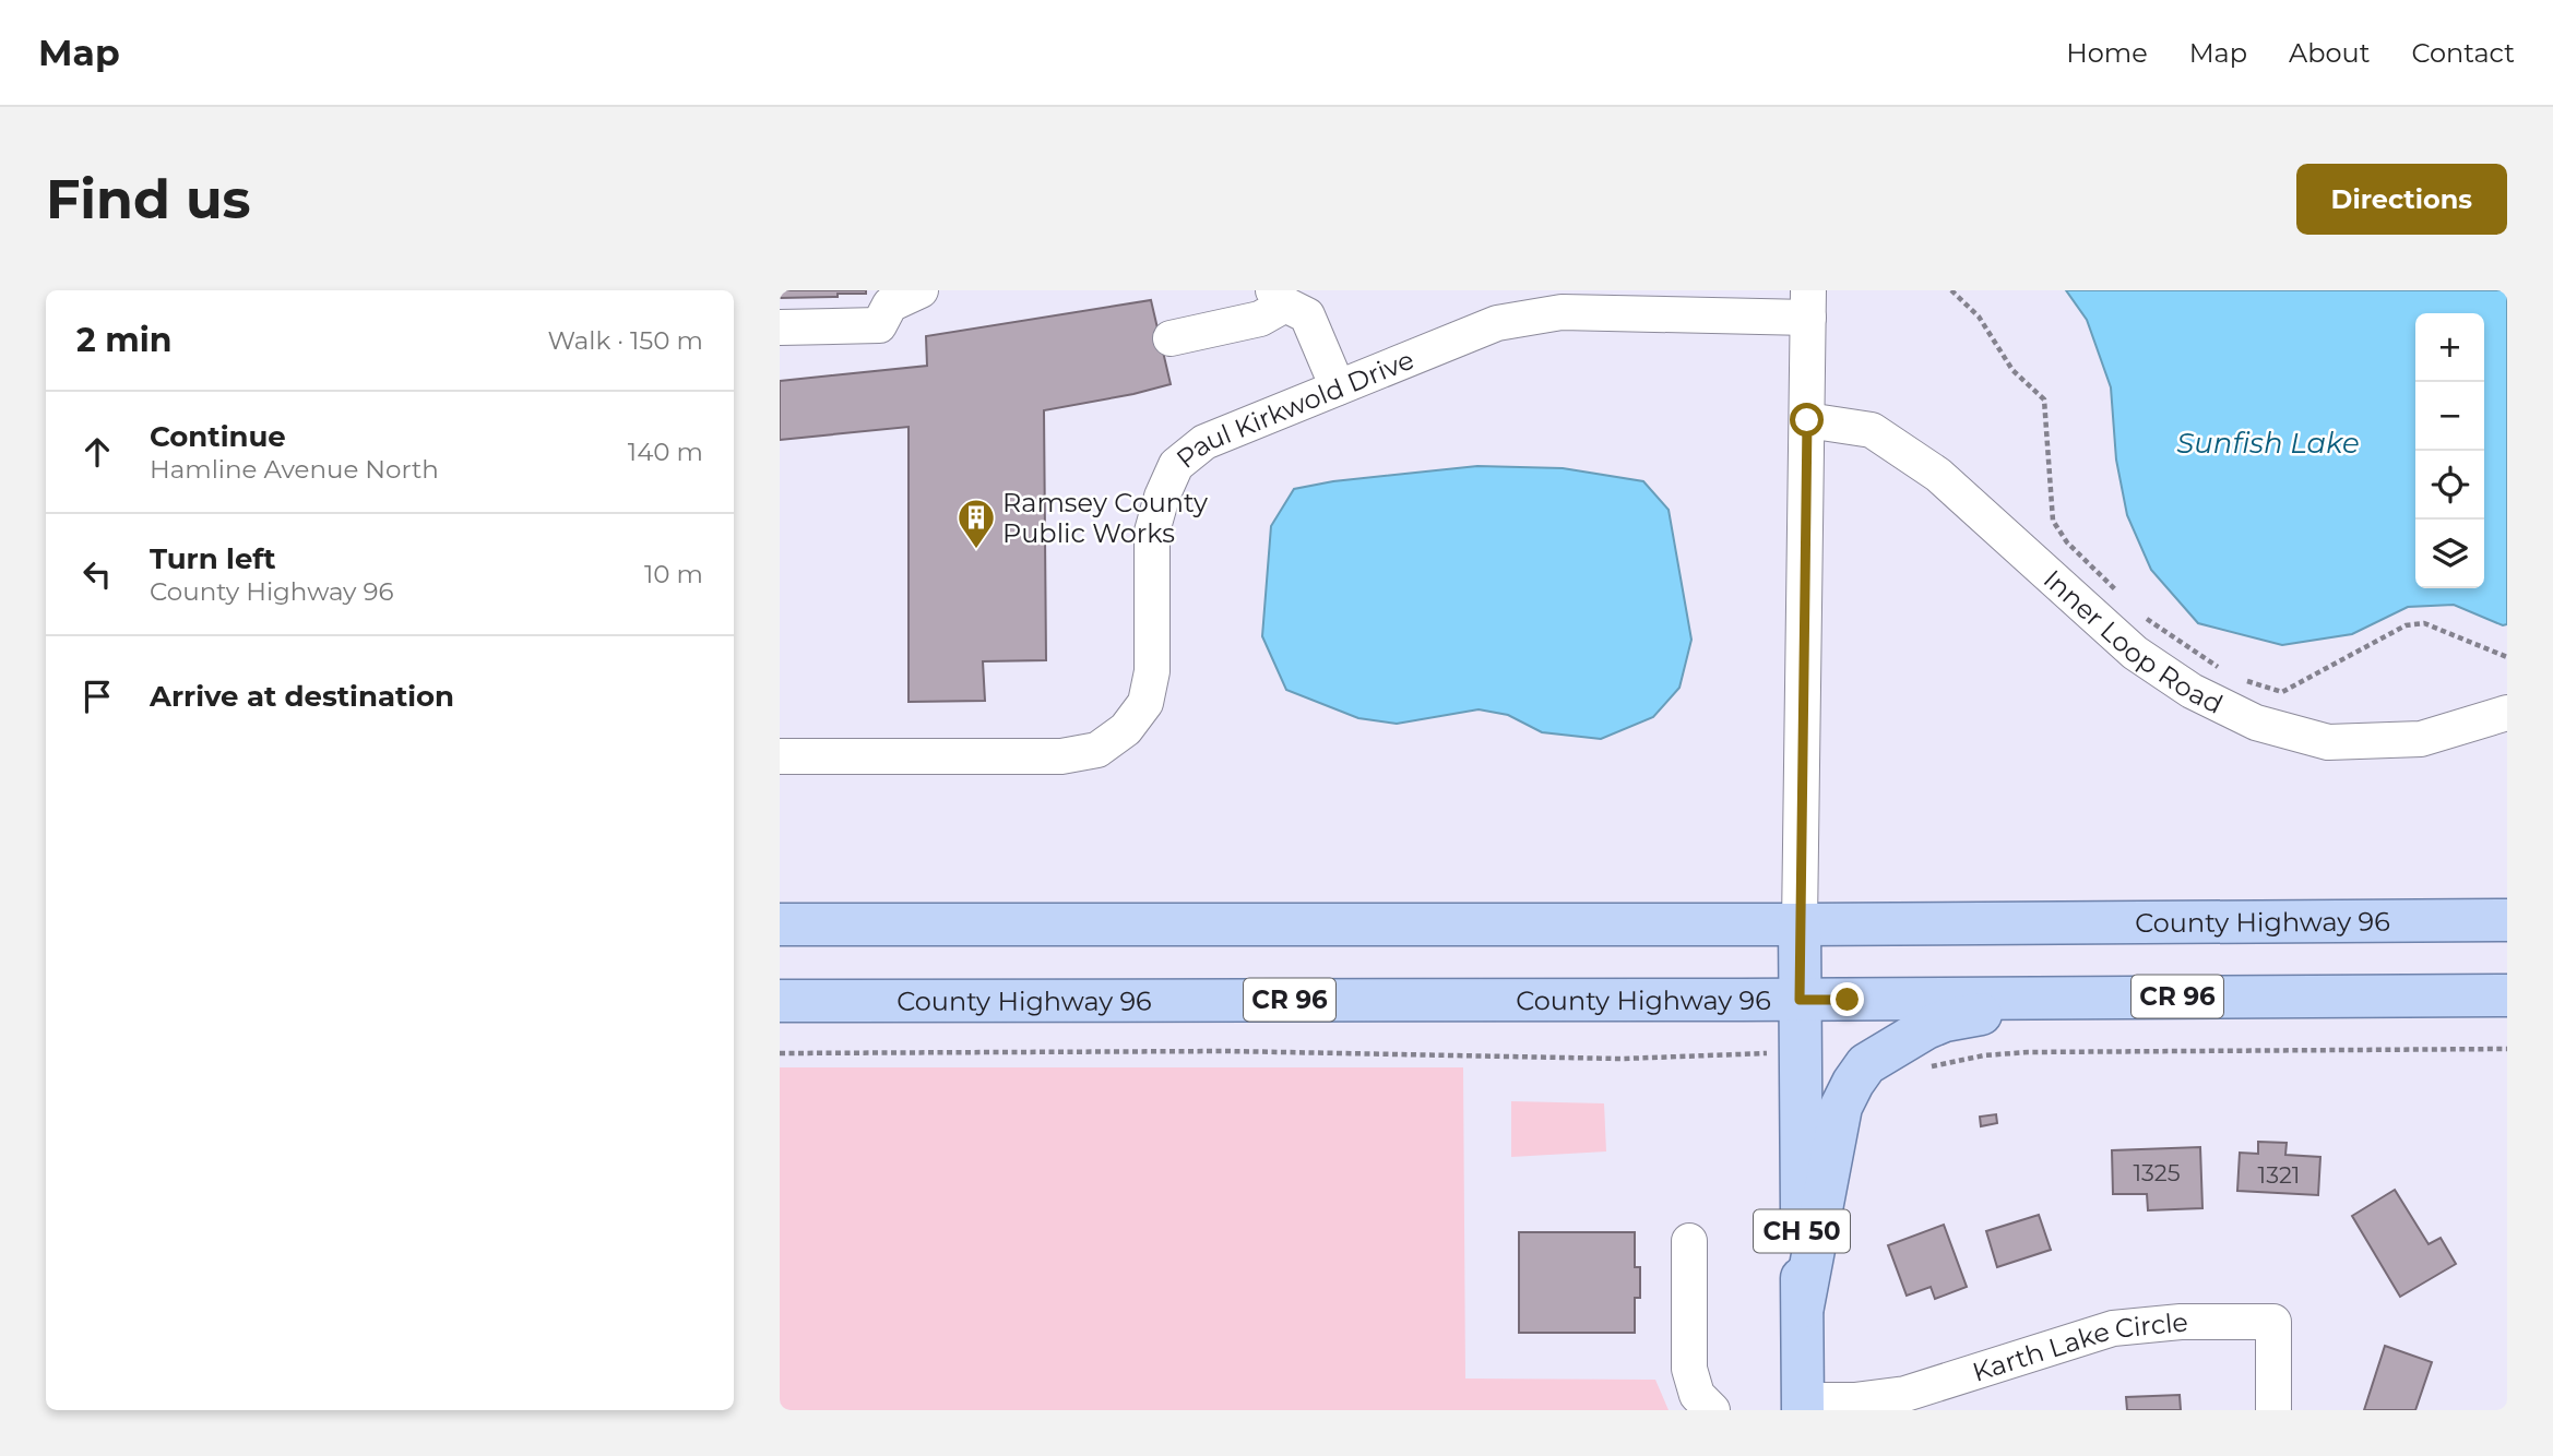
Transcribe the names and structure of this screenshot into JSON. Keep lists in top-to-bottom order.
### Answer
{
  "streets": {
    "main road": ["County Highway 96", "CR 96", "CH 50"],
    "street": ["Paul Kirkwold Drive", "Inner Loop Road", "Karth Lake Circle"]
  },
  "crossings": [
    ["County Highway 96", "CH 50"],
    ["CH 50", "Karth Lake Circle"]
  ],
  "water": ["Sunfish Lake"],
  "places": {
    "building": ["Ramsey County Public Works"]
  },
  "house_numbers": ["1325", "1321"],
  "page": {
    "header": "Map",
    "nav": [
      "Home",
      "Map",
      "About",
      "Contact"
    ],
    "buttons": "Directions",
    "title": "Find us",
    "heading": ["2 min", "Walk · 150 m"],
    "map_buttons": ["+", "−"],
    "list": [
      ["Continue", "Hamline Avenue North", "140 m"],
      ["Turn left", "County Highway 96", "10 m"],
      "Arrive at destination"
    ]
  }
}
